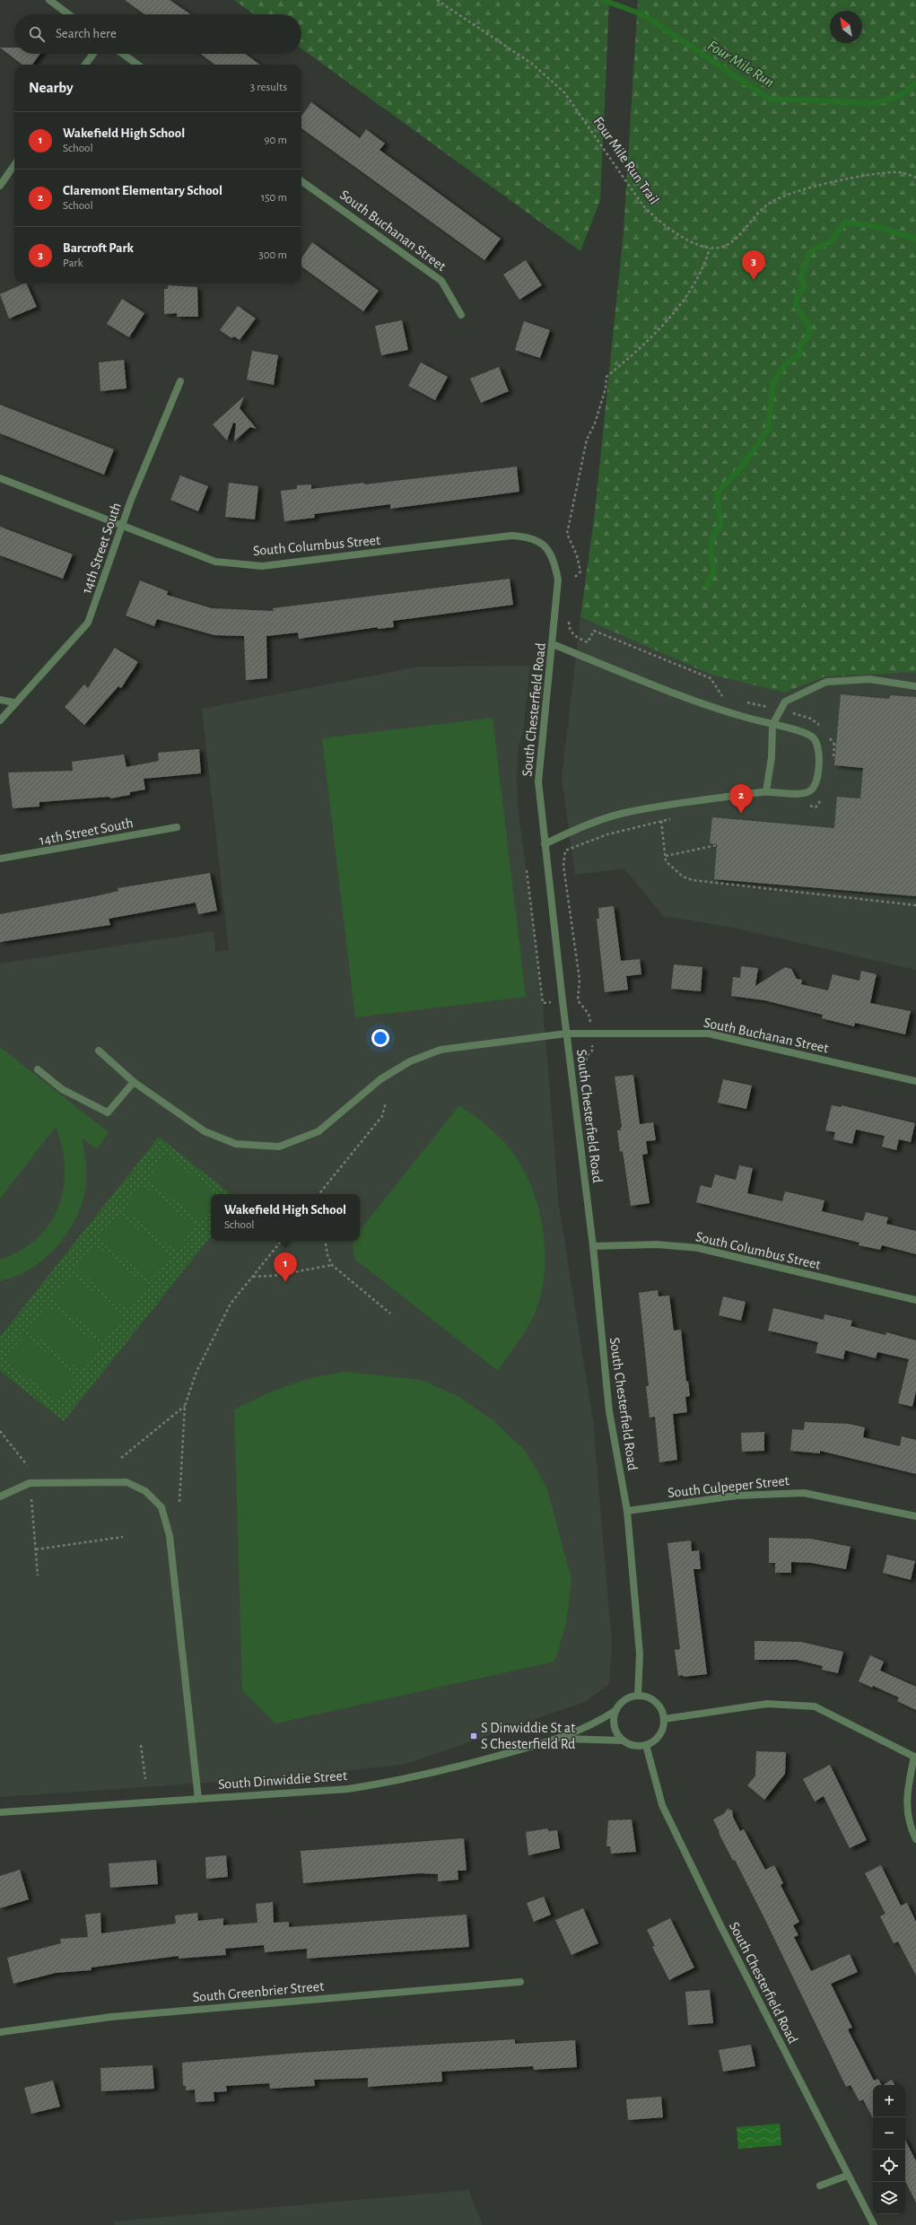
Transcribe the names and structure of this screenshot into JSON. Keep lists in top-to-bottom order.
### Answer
{
  "streets": {
    "street": [
      "South Buchanan Street",
      "South Columbus Street",
      "14th Street South",
      "South Chesterfield Road",
      "South Culpeper Street",
      "South Dinwiddie Street",
      "South Greenbrier Street"
    ],
    "path": ["Four Mile Run Trail"]
  },
  "crossings": [
    ["South Buchanan Street", "South Chesterfield Road"],
    ["South Columbus Street", "14th Street South"],
    ["South Columbus Street", "South Chesterfield Road"],
    ["South Chesterfield Road", "South Culpeper Street"],
    ["South Chesterfield Road", "South Dinwiddie Street"]
  ],
  "water": ["Four Mile Run"],
  "places": {
    "transit": ["S Dinwiddie St at S Chesterfield Rd"]
  },
  "north": "top left",
  "page": {
    "search": "Search here",
    "heading": ["Nearby", "3 results"],
    "list": [
      {
        "mark": "1",
        "name": "Wakefield High School",
        "note": "School",
        "value": "90 m"
      },
      {
        "mark": "2",
        "name": "Claremont Elementary School",
        "note": "School",
        "value": "150 m"
      },
      {
        "mark": "3",
        "name": "Barcroft Park",
        "note": "Park",
        "value": "300 m"
      }
    ],
    "pins": ["3", "2", "1"],
    "popup": ["Wakefield High School", "School"],
    "map_buttons": ["+", "−"]
  }
}
